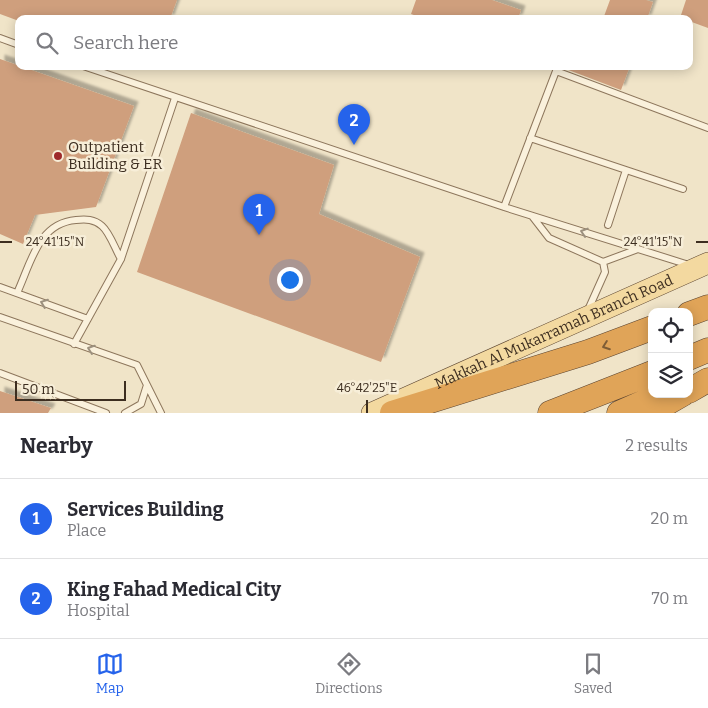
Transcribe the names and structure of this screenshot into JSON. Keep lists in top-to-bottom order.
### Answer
{
  "streets": {
    "main road": ["Makkah Al Mukarramah Branch Road"]
  },
  "places": ["Outpatient Building & ER"],
  "scale_bar": "50 m",
  "page": {
    "search": "Search here",
    "pins": ["2", "1"],
    "scale": "50 m",
    "heading": ["Nearby", "2 results"],
    "list": [
      {
        "mark": "1",
        "name": "Services Building",
        "note": "Place",
        "value": "20 m"
      },
      {
        "mark": "2",
        "name": "King Fahad Medical City",
        "note": "Hospital",
        "value": "70 m"
      }
    ],
    "nav": ["Map", "Directions", "Saved"]
  },
  "coordinates": ["24°41'15\"N", "46°42'25\"E"]
}
